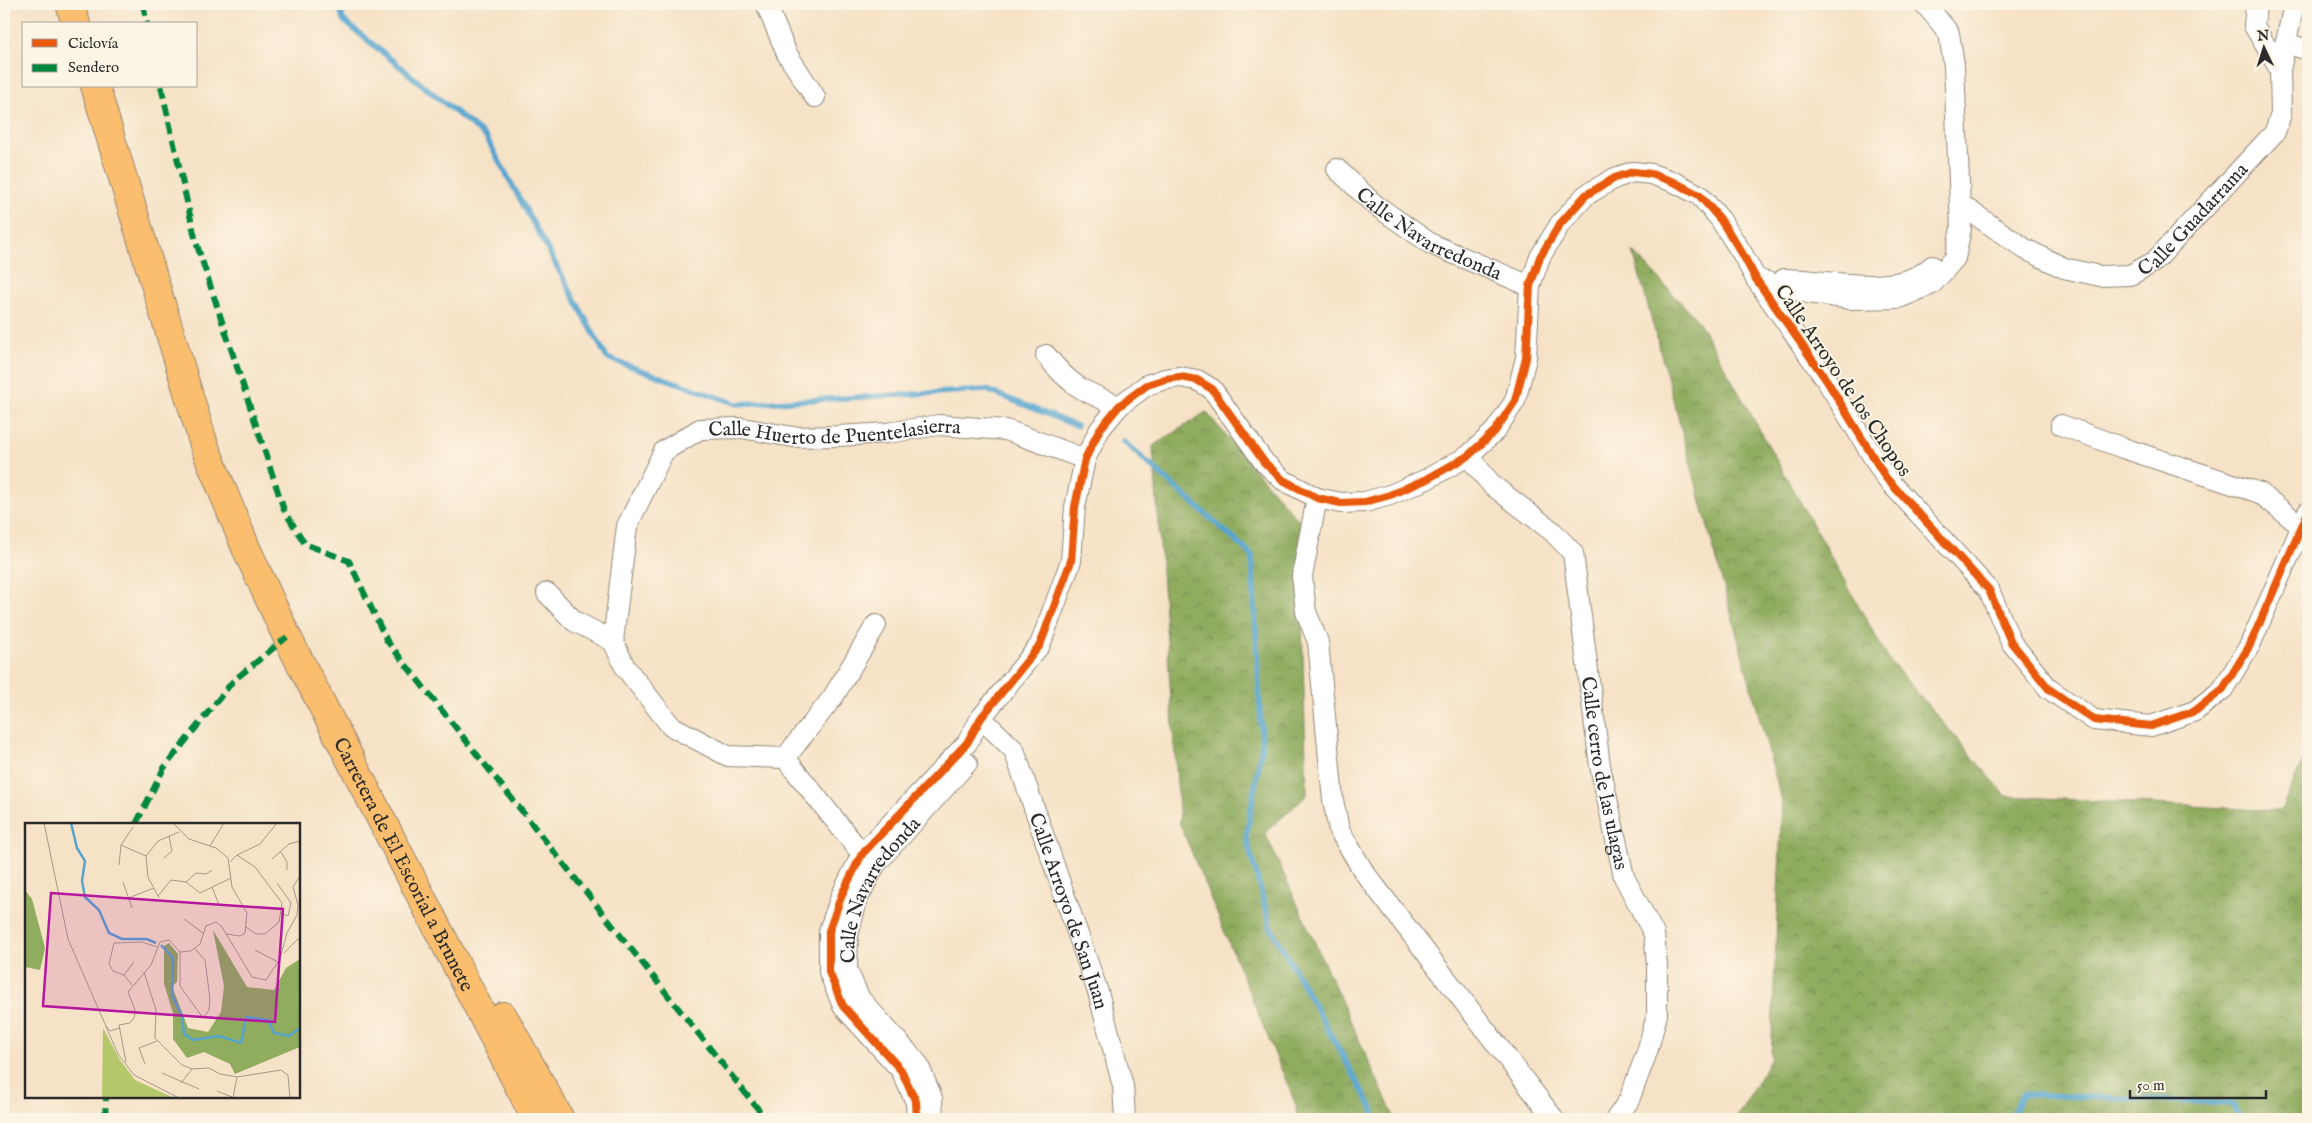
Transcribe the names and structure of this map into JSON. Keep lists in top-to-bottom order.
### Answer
{
  "streets": {
    "highway": ["Carretera de El Escorial a Brunete"],
    "street": [
      "Calle Guadarrama",
      "Calle Navarredonda",
      "Calle Arroyo de los Chopos",
      "Calle Huerto de Puentelasierra",
      "Calle cerro de las ulagas",
      "Calle Arroyo de San Juan"
    ]
  },
  "crossings": [
    ["Calle Navarredonda", "Calle Arroyo de los Chopos"],
    ["Calle Navarredonda", "Calle Huerto de Puentelasierra"],
    ["Calle Navarredonda", "Calle cerro de las ulagas"],
    ["Calle Navarredonda", "Calle Arroyo de San Juan"]
  ],
  "legend": ["Ciclovía", "Sendero"],
  "scale_bar": "50 m",
  "north": "top"
}
